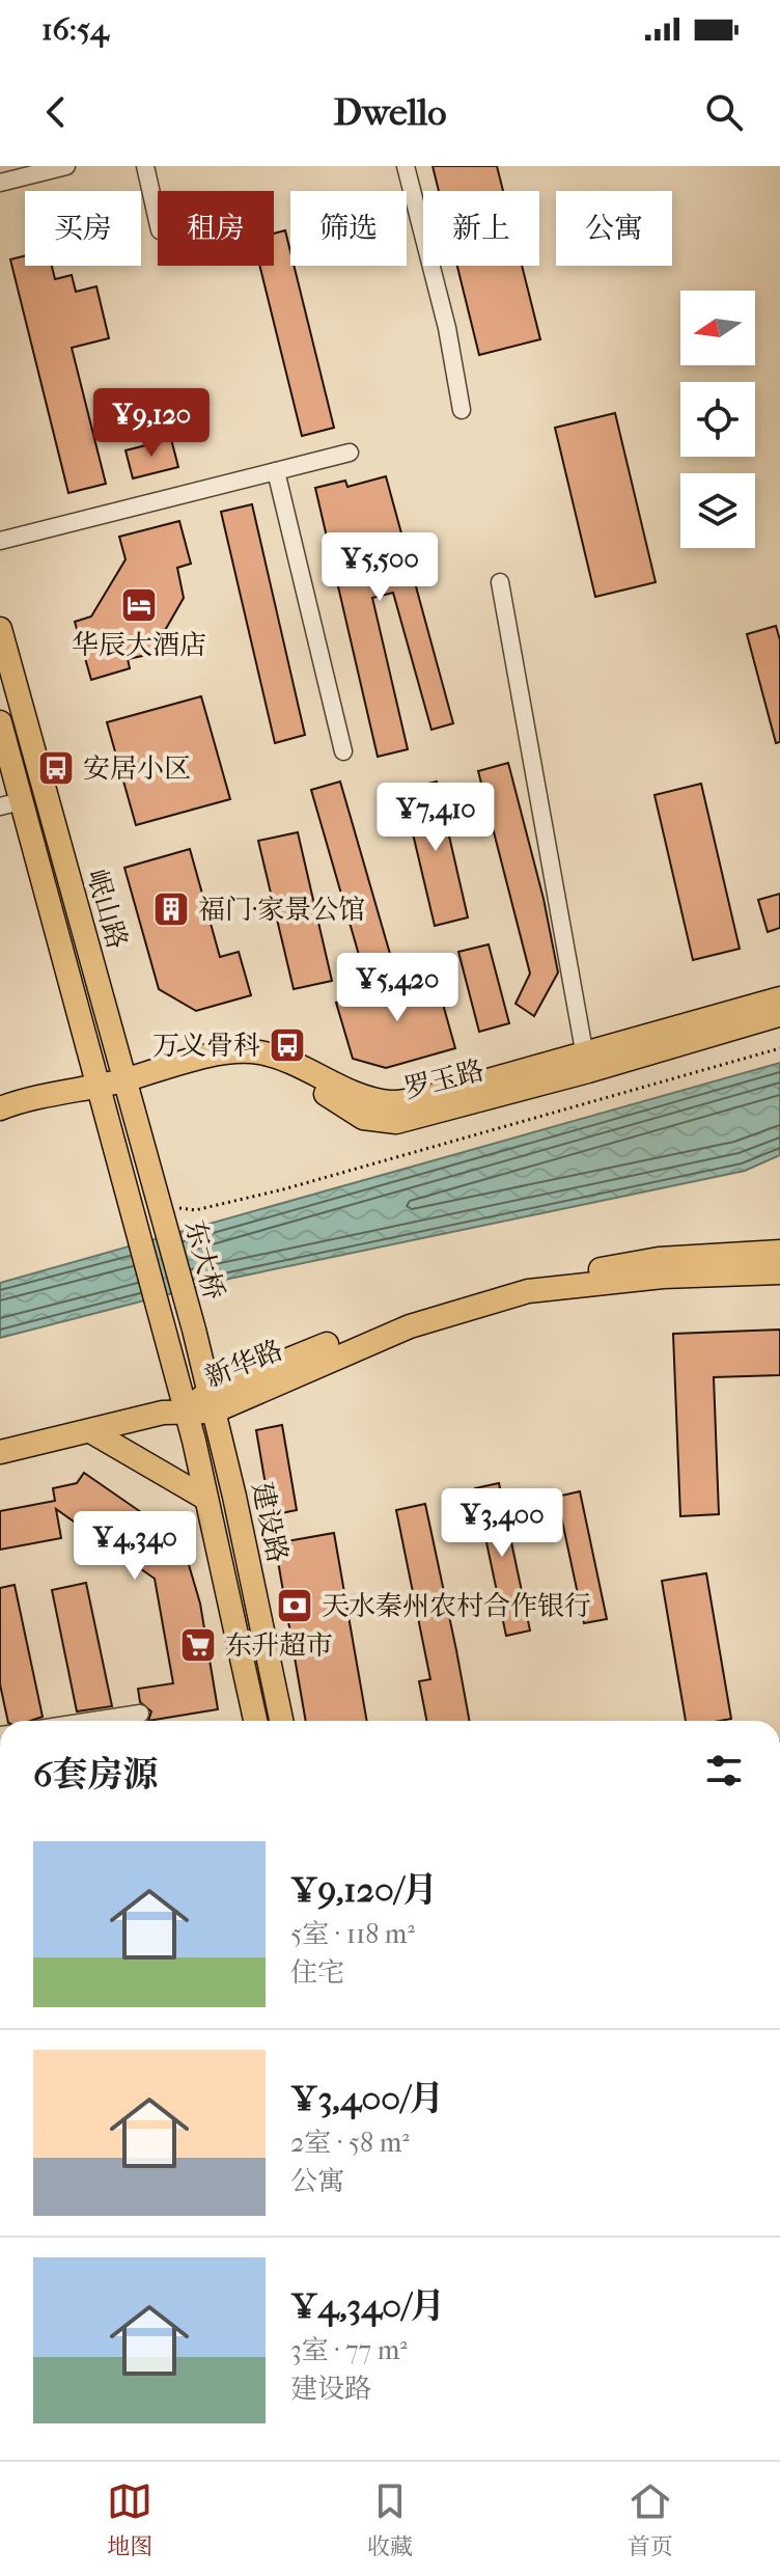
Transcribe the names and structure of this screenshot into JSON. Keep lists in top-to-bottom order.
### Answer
{
  "streets": {
    "main road": [
      "岷山路",
      "罗玉路",
      "东大桥",
      "新华路",
      "建设路"
    ]
  },
  "crossings": [
    ["岷山路", "罗玉路"],
    ["岷山路", "东大桥"],
    ["岷山路", "建设路"],
    ["东大桥", "建设路"],
    ["新华路", "建设路"]
  ],
  "places": {
    "hotel": ["华辰大酒店"],
    "bus stop": ["安居小区", "万义骨科"],
    "building": ["福门·家景公馆"],
    "bank": ["天水秦州农村合作银行"],
    "supermarket": ["东升超市"]
  },
  "north": "left",
  "page": {
    "status": "16:54",
    "header": "Dwello",
    "chip": [
      "买房",
      "租房",
      "筛选",
      "新上",
      "公寓"
    ],
    "price": [
      "¥9,120",
      "¥5,500",
      "¥7,410",
      "¥5,420",
      "¥3,400",
      "¥4,340"
    ],
    "heading": "6套房源",
    "list": [
      {
        "name": "¥9,120/月",
        "note": "5室 · 118 m² · 住宅"
      },
      {
        "name": "¥3,400/月",
        "note": "2室 · 58 m² · 公寓"
      },
      {
        "name": "¥4,340/月",
        "note": "3室 · 77 m² · 建设路"
      }
    ],
    "tabs": ["地图", "收藏", "首页"]
  }
}
